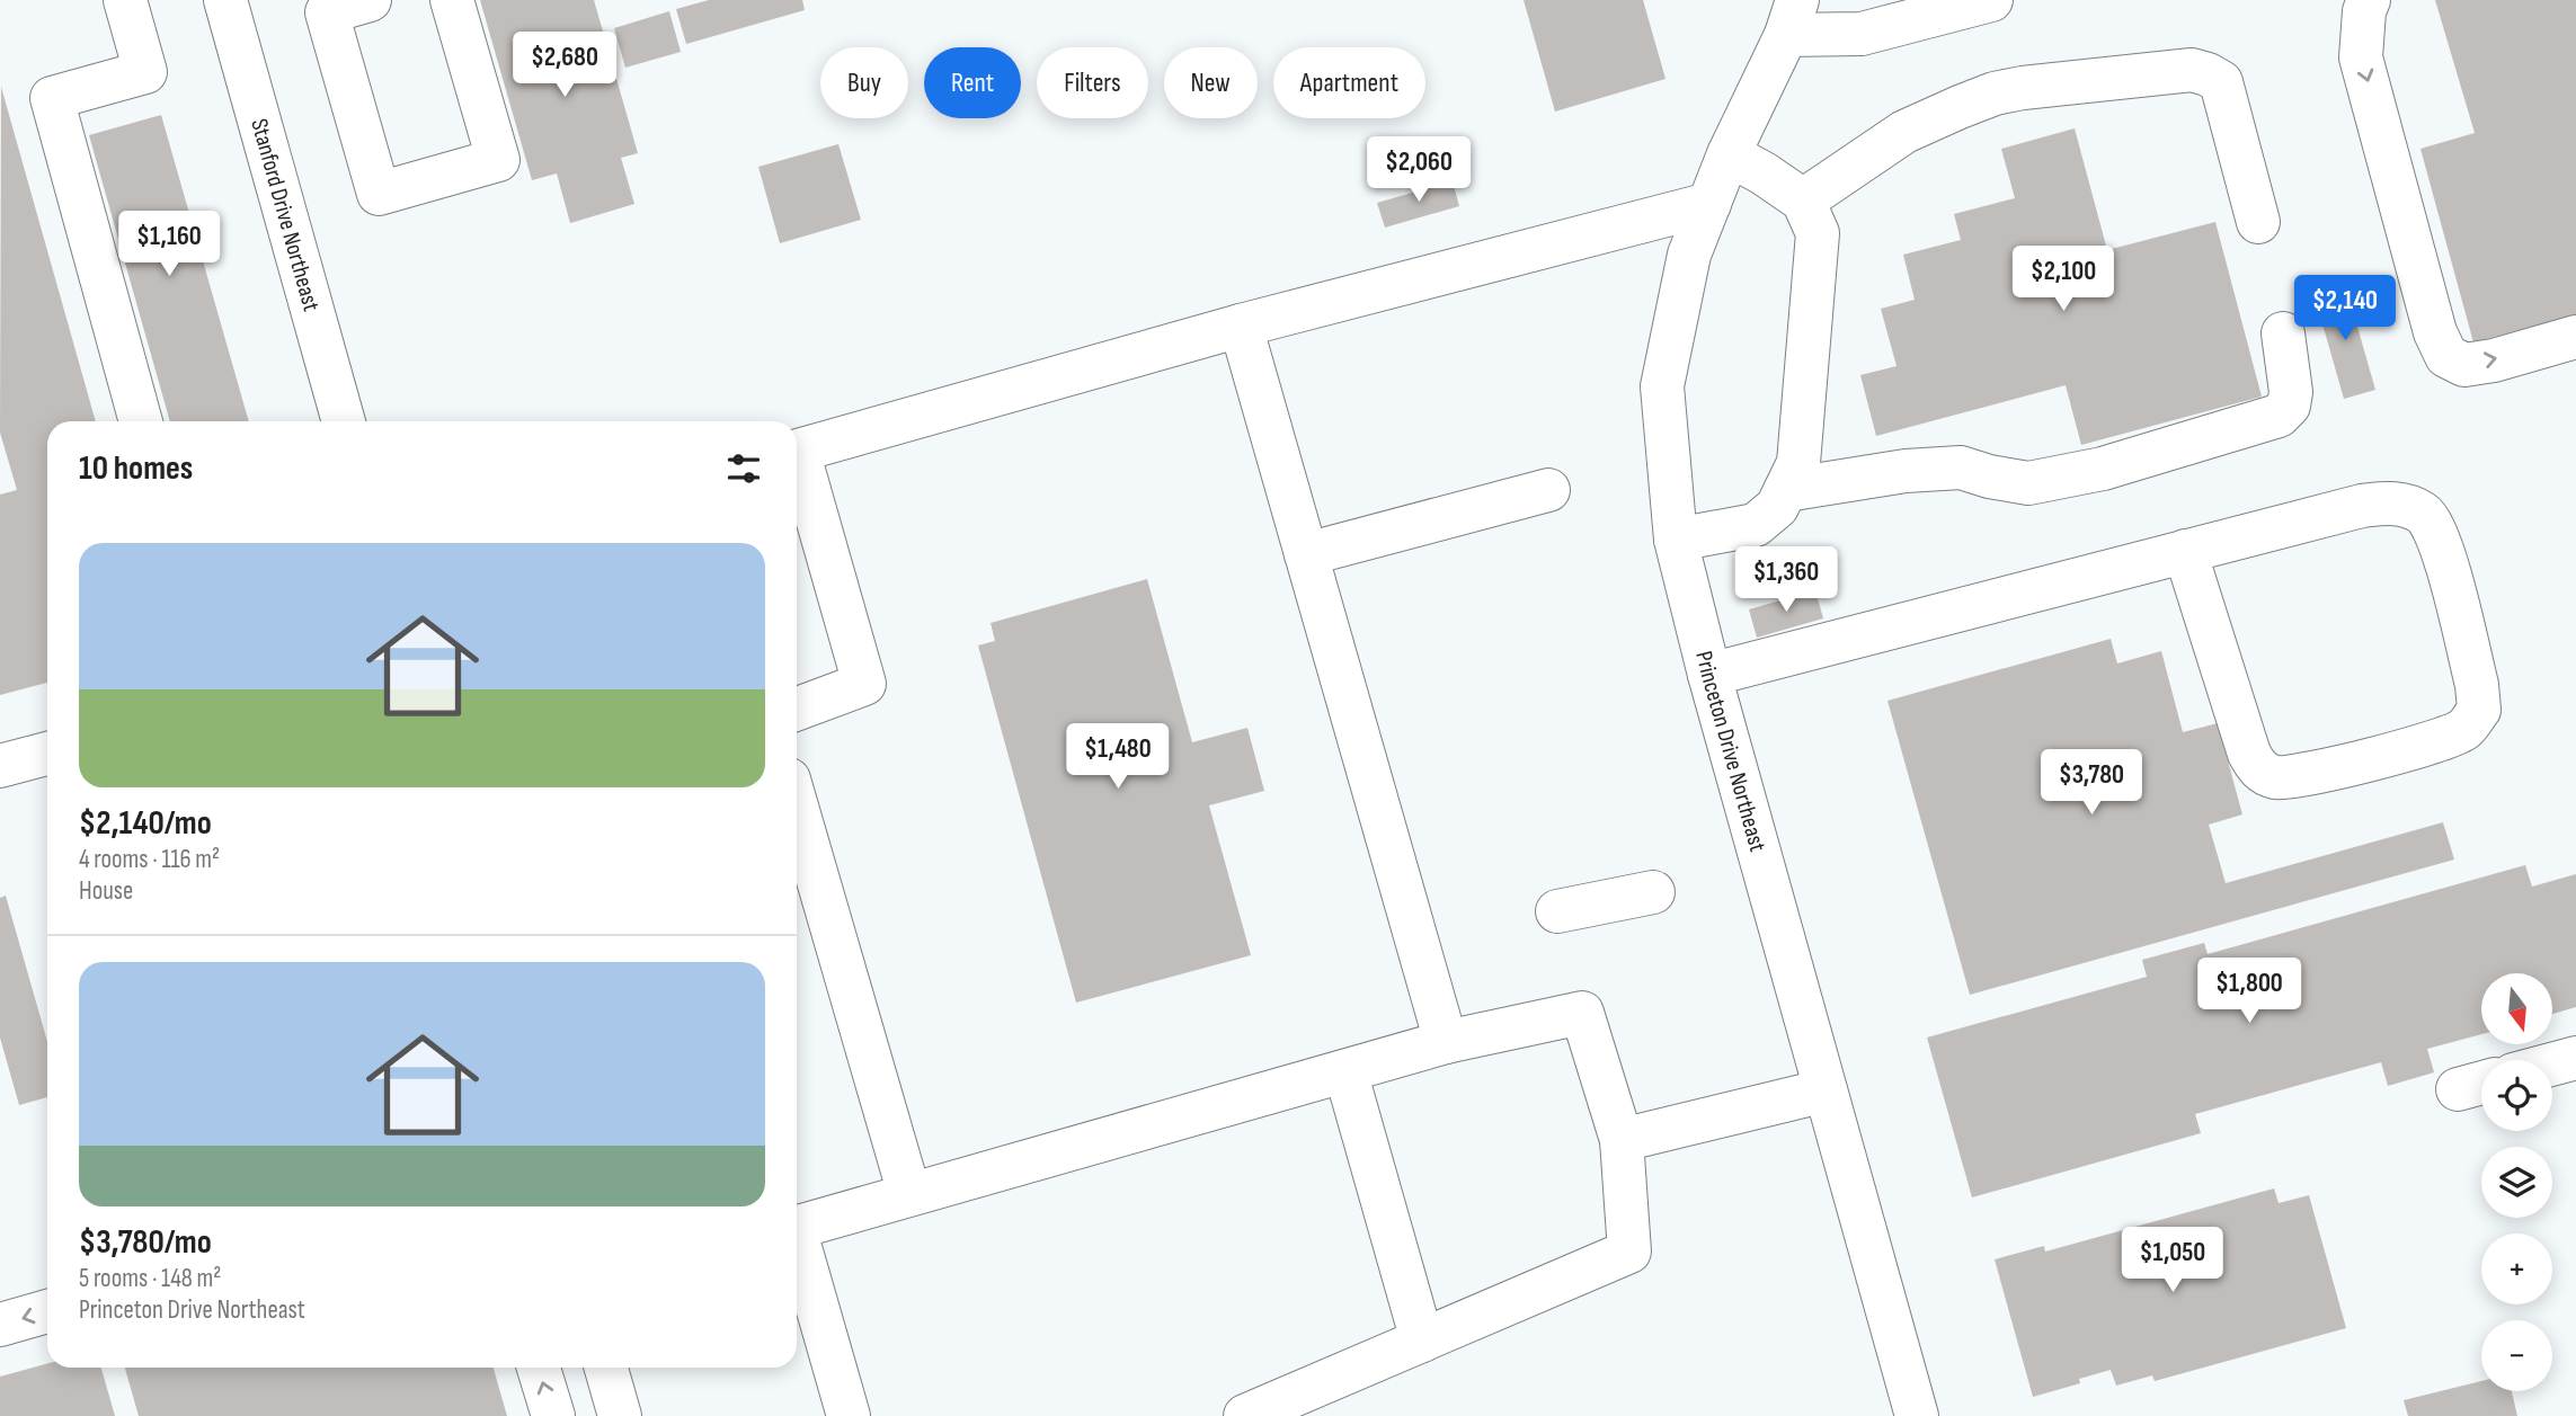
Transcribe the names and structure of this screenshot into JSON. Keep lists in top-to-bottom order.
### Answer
{
  "streets": {
    "street": ["Stanford Drive Northeast", "Princeton Drive Northeast"]
  },
  "north": "bottom",
  "page": {
    "price": [
      "$2,680",
      "$2,060",
      "$1,160",
      "$2,100",
      "$2,140",
      "$1,360",
      "$1,480",
      "$3,780",
      "$1,800",
      "$1,050"
    ],
    "chip": [
      "Buy",
      "Rent",
      "Filters",
      "New",
      "Apartment"
    ],
    "heading": "10 homes",
    "list": [
      {
        "name": "$2,140/mo",
        "note": "4 rooms · 116 m² · House"
      },
      {
        "name": "$3,780/mo",
        "note": "5 rooms · 148 m² · Princeton Drive Northeast"
      }
    ],
    "map_buttons": ["+", "−"]
  }
}
